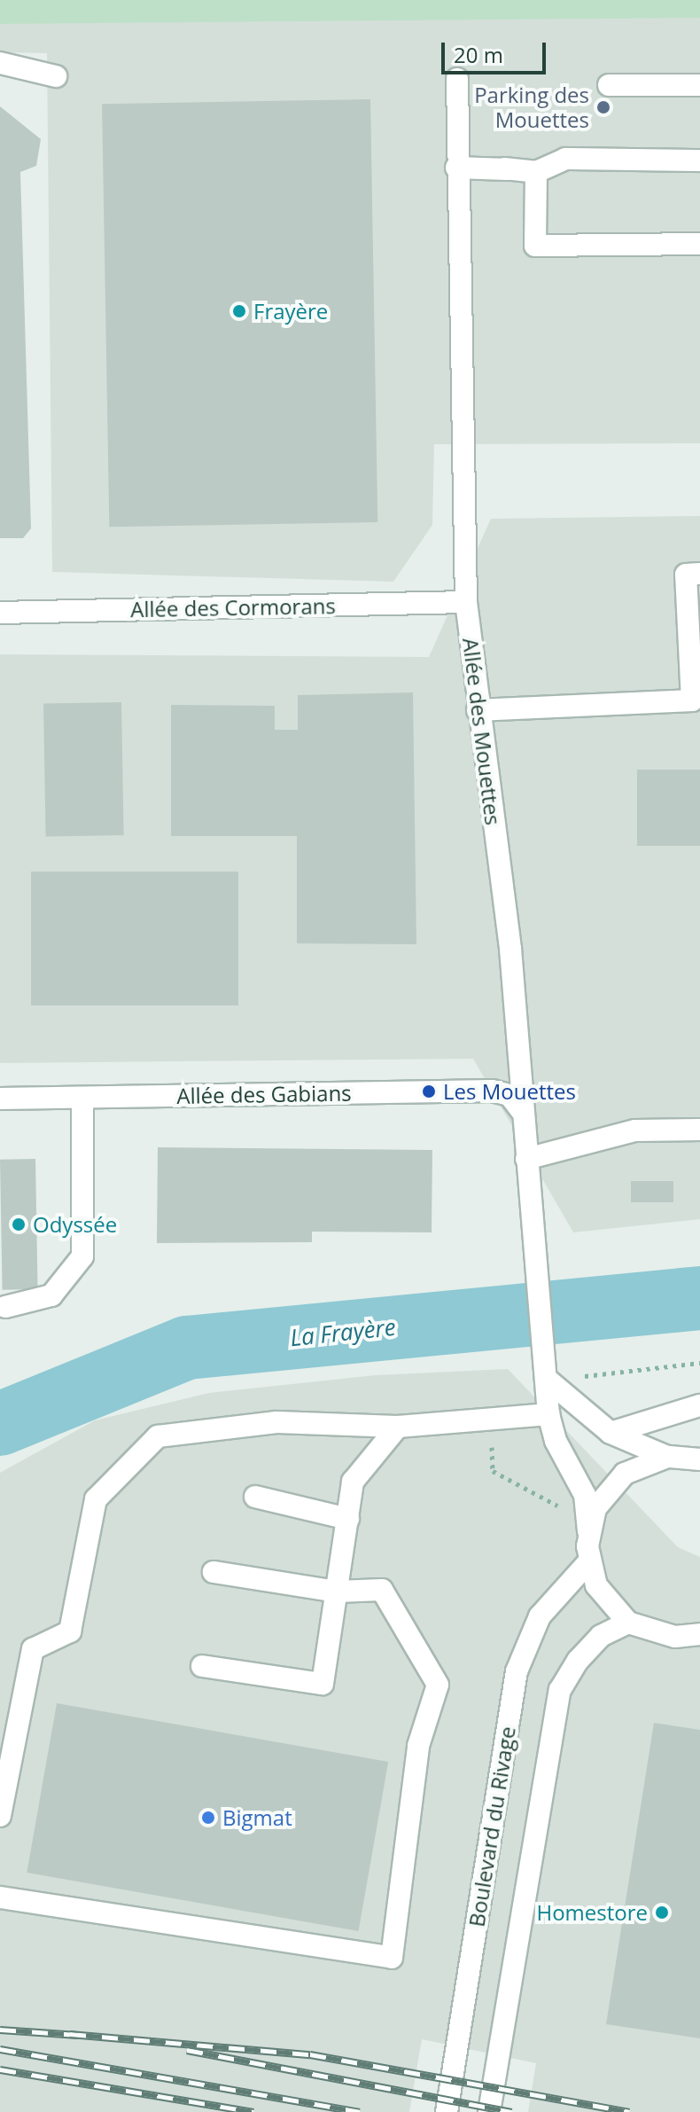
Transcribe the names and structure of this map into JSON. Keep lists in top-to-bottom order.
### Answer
{
  "streets": {
    "street": [
      "Allée des Cormorans",
      "Allée des Mouettes",
      "Allée des Gabians",
      "Boulevard du Rivage"
    ]
  },
  "crossings": [
    ["Allée des Cormorans", "Allée des Mouettes"],
    ["Allée des Mouettes", "Allée des Gabians"],
    ["Allée des Mouettes", "Boulevard du Rivage"]
  ],
  "water": ["La Frayère"],
  "places": [
    "Parking des Mouettes",
    "Frayère",
    "Les Mouettes",
    "Odyssée",
    "Bigmat",
    "Homestore"
  ],
  "scale_bar": "20 m"
}
